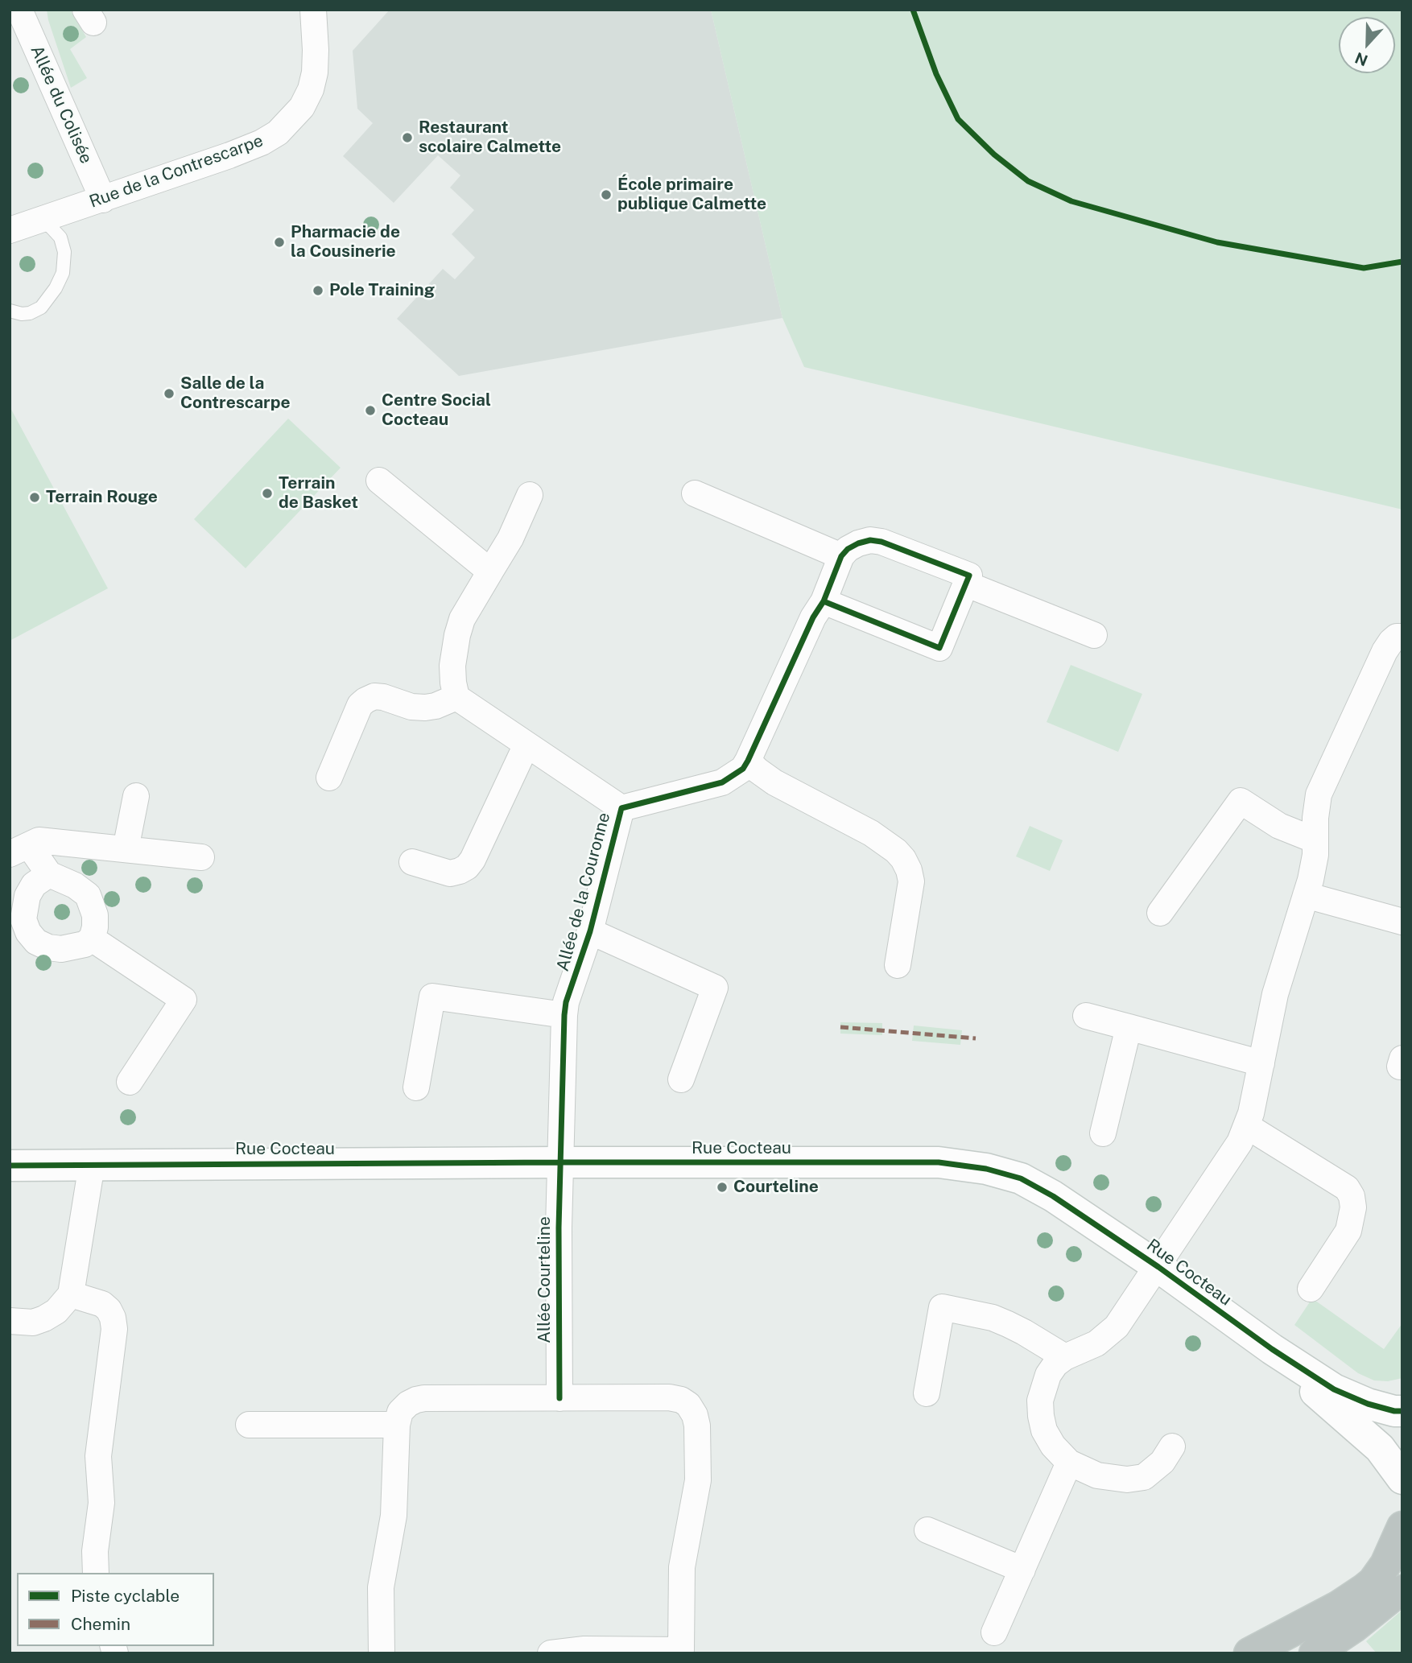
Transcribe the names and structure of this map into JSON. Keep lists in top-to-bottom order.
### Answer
{
  "streets": {
    "street": [
      "Allée du Colisée",
      "Rue de la Contrescarpe",
      "Allée de la Couronne",
      "Rue Cocteau",
      "Allée Courteline"
    ]
  },
  "crossings": [
    ["Allée du Colisée", "Rue de la Contrescarpe"],
    ["Allée de la Couronne", "Rue Cocteau"],
    ["Allée de la Couronne", "Allée Courteline"],
    ["Rue Cocteau", "Allée Courteline"]
  ],
  "places": [
    "Restaurant scolaire Calmette",
    "École primaire publique Calmette",
    "Pharmacie de la Cousinerie",
    "Pole Training",
    "Salle de la Contrescarpe",
    "Centre Social Cocteau",
    "Terrain de Basket",
    "Terrain Rouge",
    "Courteline"
  ],
  "legend": ["Piste cyclable", "Chemin"],
  "north": "bottom"
}
